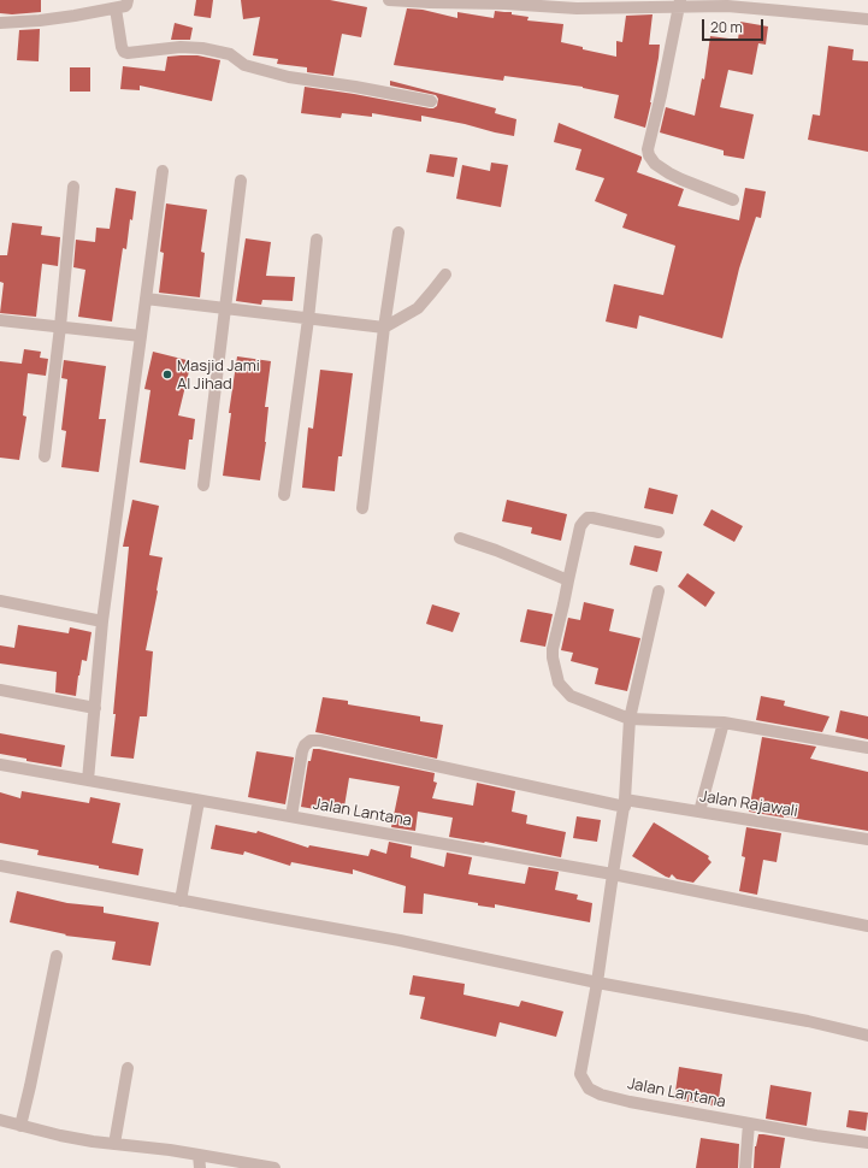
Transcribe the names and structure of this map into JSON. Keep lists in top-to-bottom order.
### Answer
{
  "streets": {
    "street": ["Jalan Rajawali", "Jalan Lantana"]
  },
  "crossings": [
    ["Jalan Rajawali", "Jalan Lantana"]
  ],
  "places": ["Masjid Jami Al Jihad"],
  "scale_bar": "20 m"
}
